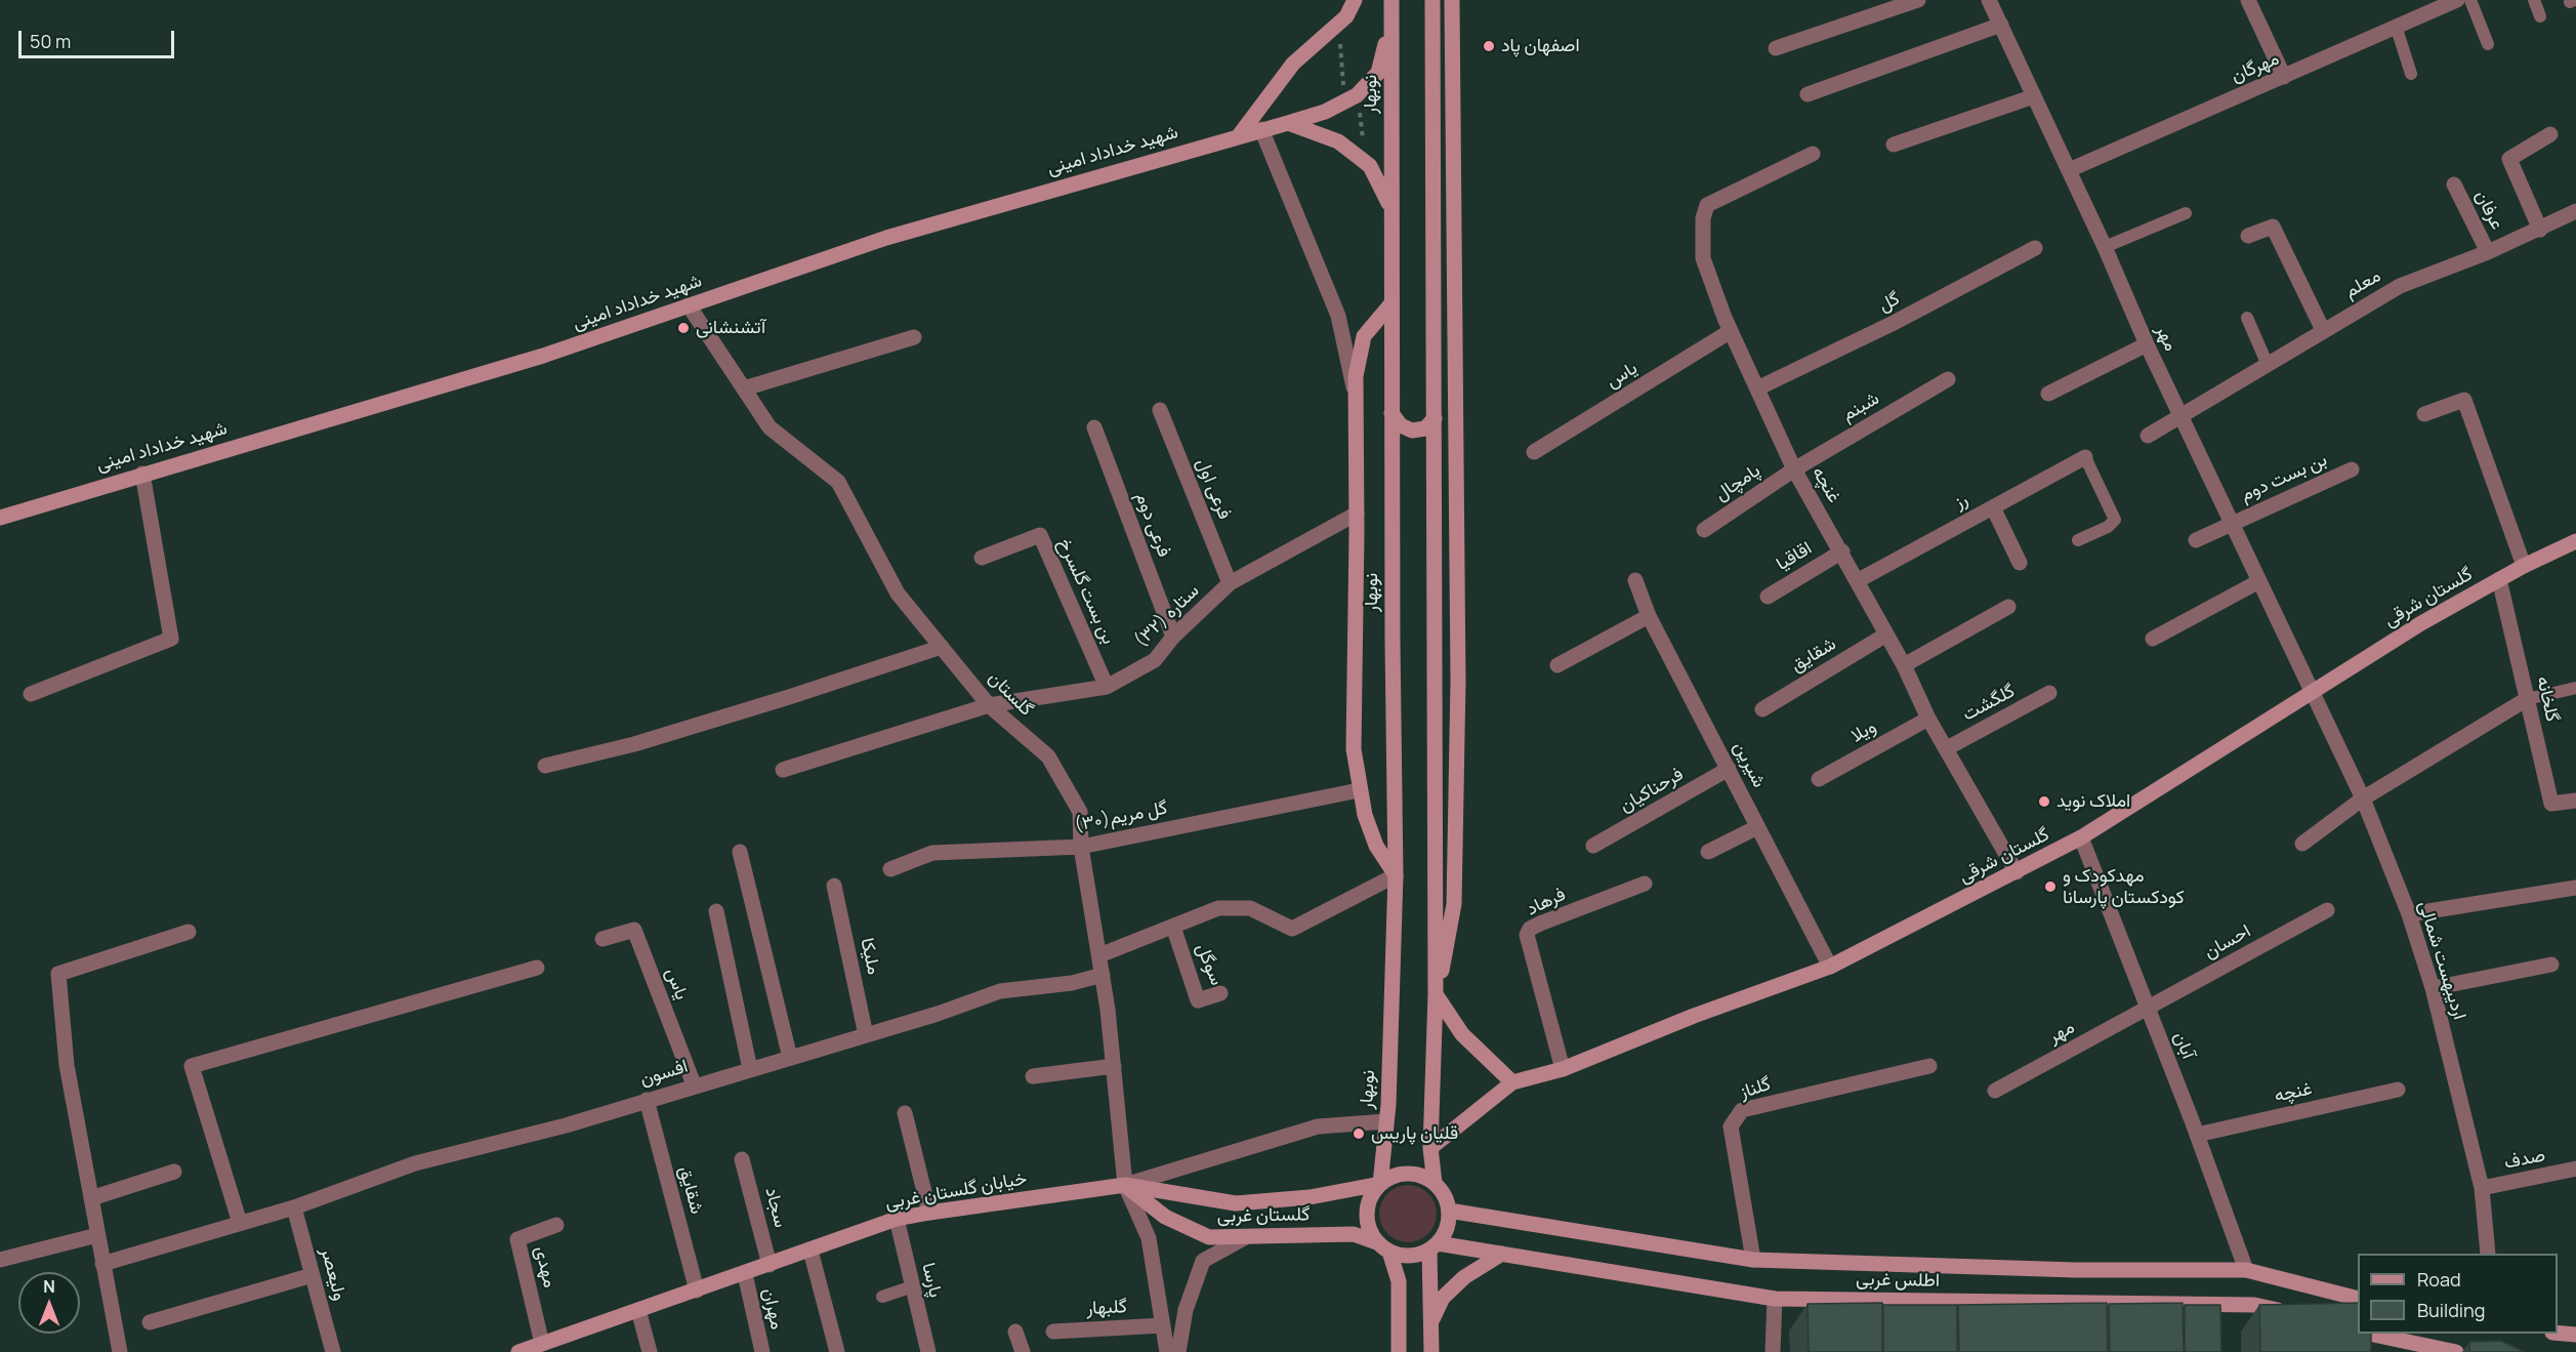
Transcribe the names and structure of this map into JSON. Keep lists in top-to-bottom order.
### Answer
{
  "streets": {
    "street": [
      "مهرگان",
      "نوبهار",
      "شهید خداداد امینی",
      "عرفان",
      "معلم",
      "گل",
      "مهر",
      "یاس",
      "شبنم",
      "بن بست دوم",
      "پامچال",
      "غنچه",
      "فرعی اول",
      "رز",
      "فرعی دوم",
      "اقاقیا",
      "بن بست گلسرخ",
      "گلستان شرقی",
      "ستاره (۳۲)",
      "شقایق",
      "گلستان",
      "گلخانه",
      "گلگشت",
      "ویلا",
      "شیرین",
      "فرحناکیان",
      "گل مریم(۳۰)",
      "فرهاد",
      "احسان",
      "ملیکا",
      "اردیبهست شمالی",
      "سوگل",
      "آبان",
      "افسون",
      "گلناز",
      "صدف",
      "خیابان گلستان غربی",
      "سجاد",
      "گلستان غربی",
      "مهدی",
      "ولیعصر",
      "پارسا",
      "اطلس غربی",
      "گلبهار",
      "مهران"
    ]
  },
  "crossings": [
    ["مهرگان", "مهر"],
    ["نوبهار", "شهید خداداد امینی"],
    ["نوبهار", "خیابان گلستان غربی"],
    ["نوبهار", "گلستان غربی"],
    ["نوبهار", "اطلس غربی"],
    ["شهید خداداد امینی", "گلستان"],
    ["عرفان", "معلم"],
    ["معلم", "مهر"],
    ["گل", "غنچه"],
    ["مهر", "بن بست دوم"],
    ["مهر", "گلستان شرقی"],
    ["مهر", "احسان"],
    ["مهر", "اردیبهست شمالی"],
    ["مهر", "آبان"],
    ["یاس", "غنچه"],
    ["یاس", "افسون"],
    ["شبنم", "پامچال"],
    ["شبنم", "غنچه"],
    ["پامچال", "غنچه"],
    ["غنچه", "رز"],
    ["غنچه", "اقاقیا"],
    ["غنچه", "گلستان شرقی"],
    ["غنچه", "شقایق"],
    ["غنچه", "گلگشت"],
    ["غنچه", "ویلا"],
    ["غنچه", "آبان"],
    ["فرعی اول", "ستاره (۳۲)"],
    ["فرعی دوم", "ستاره (۳۲)"],
    ["بن بست گلسرخ", "ستاره (۳۲)"],
    ["گلستان شرقی", "گلخانه"],
    ["گلستان شرقی", "شیرین"],
    ["گلستان شرقی", "فرهاد"],
    ["گلستان شرقی", "اردیبهست شمالی"],
    ["گلستان شرقی", "آبان"],
    ["ستاره (۳۲)", "گلستان"],
    ["شقایق", "افسون"],
    ["شقایق", "خیابان گلستان غربی"],
    ["گلستان", "گل مریم(۳۰)"],
    ["گلستان", "افسون"],
    ["گلستان", "خیابان گلستان غربی"],
    ["گلستان", "گلستان غربی"],
    ["گلستان", "گلبهار"],
    ["شیرین", "فرحناکیان"],
    ["احسان", "آبان"],
    ["ملیکا", "افسون"],
    ["اردیبهست شمالی", "صدف"],
    ["آبان", "اطلس غربی"],
    ["افسون", "ولیعصر"],
    ["گلناز", "اطلس غربی"],
    ["خیابان گلستان غربی", "سجاد"],
    ["خیابان گلستان غربی", "گلستان غربی"],
    ["خیابان گلستان غربی", "مهدی"],
    ["خیابان گلستان غربی", "پارسا"],
    ["خیابان گلستان غربی", "اطلس غربی"],
    ["خیابان گلستان غربی", "مهران"],
    ["گلستان غربی", "اطلس غربی"]
  ],
  "places": [
    "اصفهان پاد",
    "آتشنشانی",
    "املاک نوید",
    "مهدکودک و کودکستان پارسانا",
    "قلیان پاریس"
  ],
  "legend": ["Road", "Building"],
  "scale_bar": "50 m",
  "north": "top"
}
